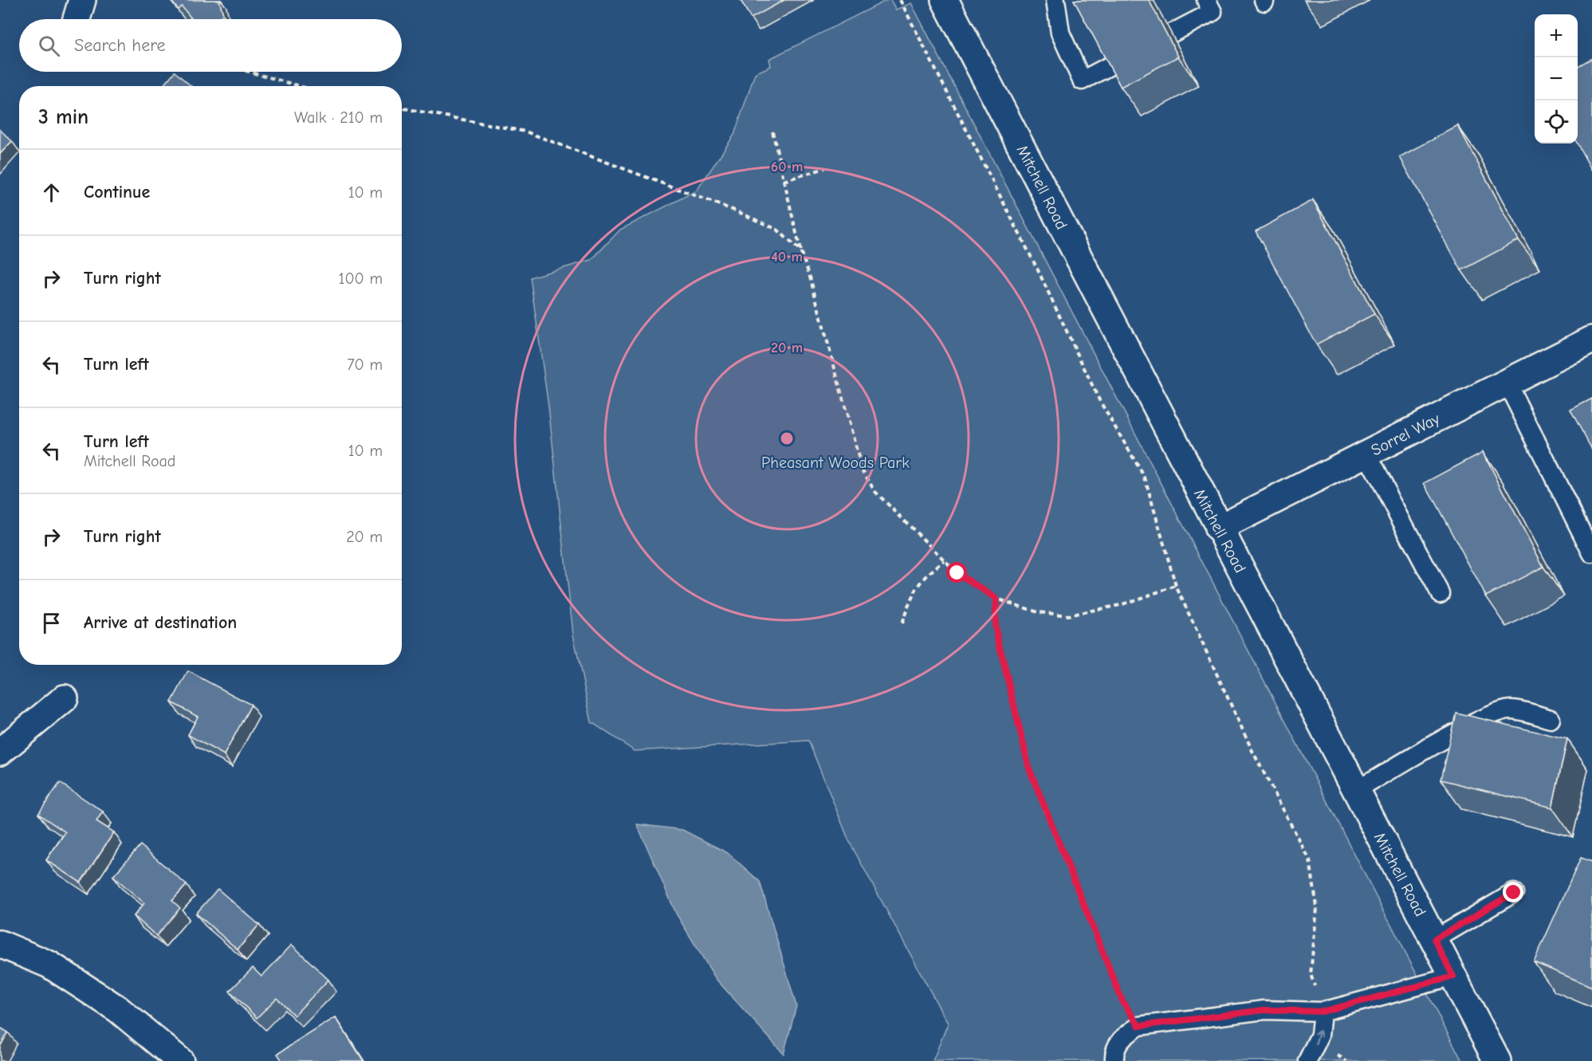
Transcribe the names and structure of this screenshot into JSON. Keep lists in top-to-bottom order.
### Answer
{
  "streets": {
    "main road": ["Mitchell Road", "Sorrel Way"]
  },
  "crossings": [
    ["Mitchell Road", "Sorrel Way"]
  ],
  "parks": ["Pheasant Woods Park"],
  "page": {
    "map_buttons": ["+", "−"],
    "search": "Search here",
    "heading": ["3 min", "Walk · 210 m"],
    "list": [
      ["Continue", "10 m"],
      ["Turn right", "100 m"],
      ["Turn left", "70 m"],
      ["Turn left", "Mitchell Road", "10 m"],
      ["Turn right", "20 m"],
      "Arrive at destination"
    ]
  },
  "rings": ["60 m", "40 m", "20 m"]
}
